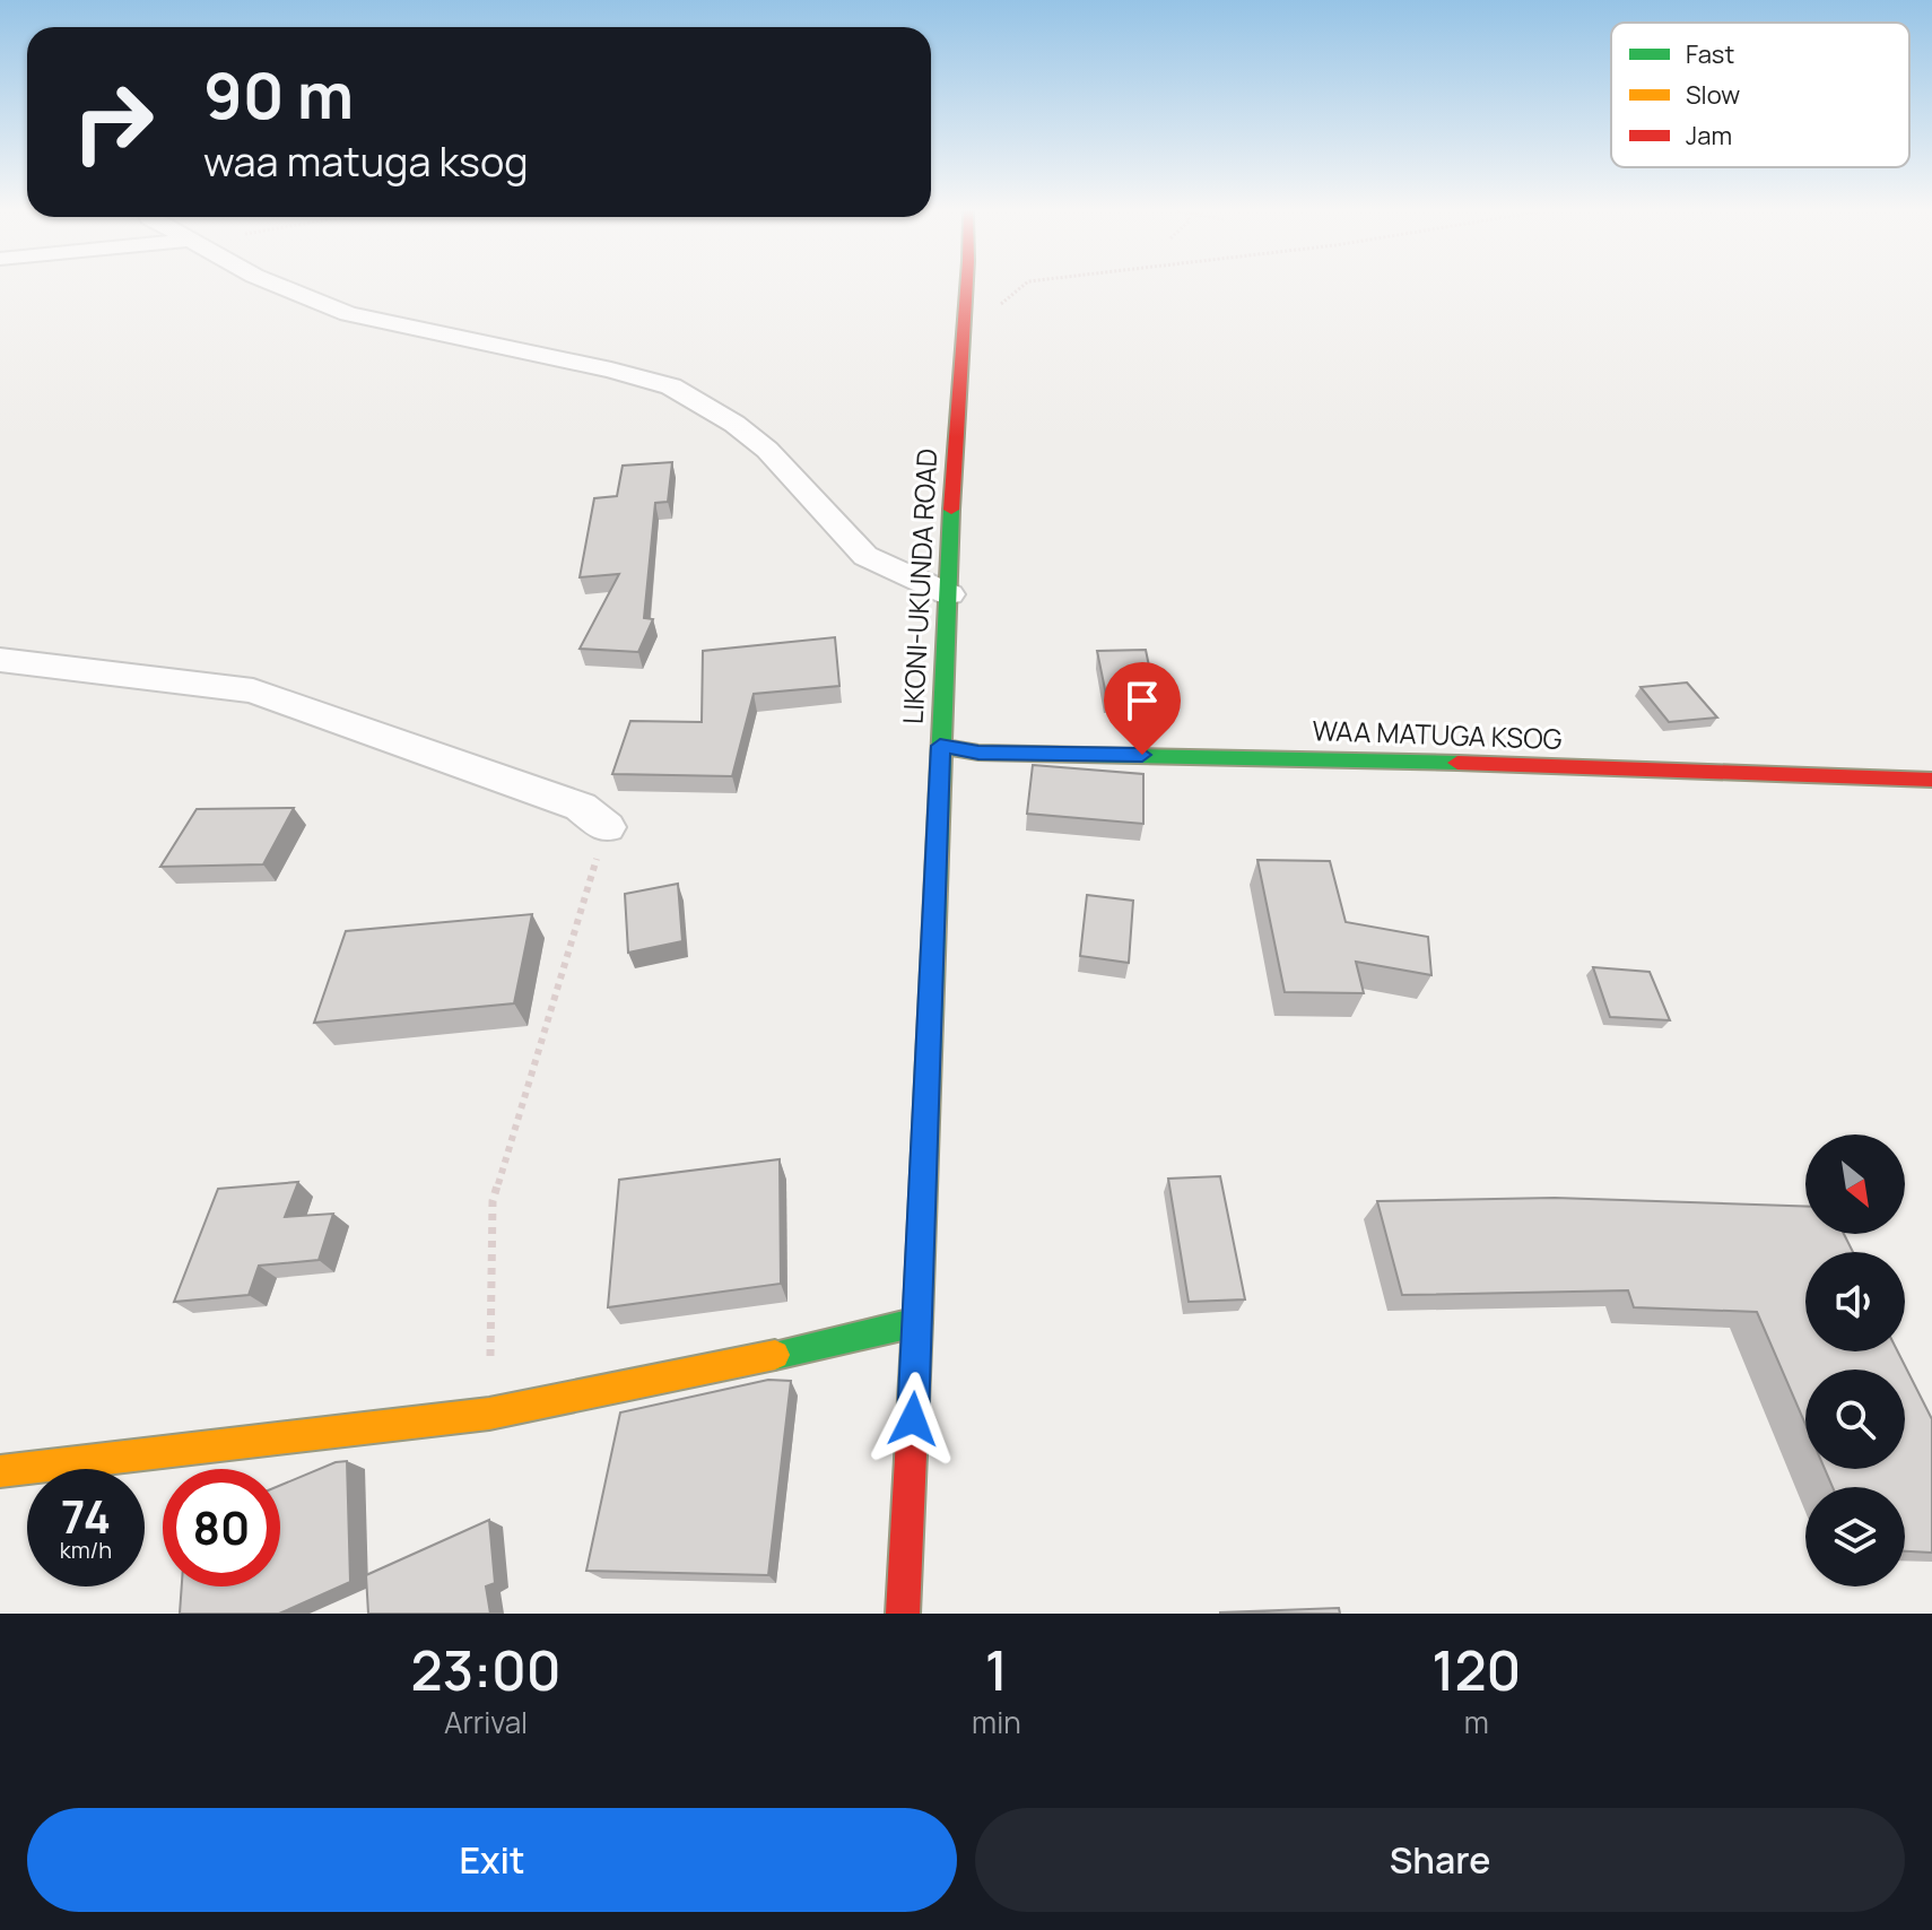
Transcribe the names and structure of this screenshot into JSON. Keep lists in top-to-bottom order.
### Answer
{
  "streets": {
    "main road": ["LIKONI-UKUNDA ROAD", "WAA MATUGA KSOG"]
  },
  "crossings": [
    ["LIKONI-UKUNDA ROAD", "WAA MATUGA KSOG"]
  ],
  "legend": ["Fast", "Slow", "Jam"],
  "north": "bottom right",
  "page": {
    "turn": ["90 m", "waa matuga ksog"],
    "speed": "74 km/h",
    "limit": "80",
    "eta": [
      "23:00",
      "Arrival",
      "1",
      "min",
      "120",
      "m"
    ],
    "buttons": ["Exit", "Share"]
  }
}
